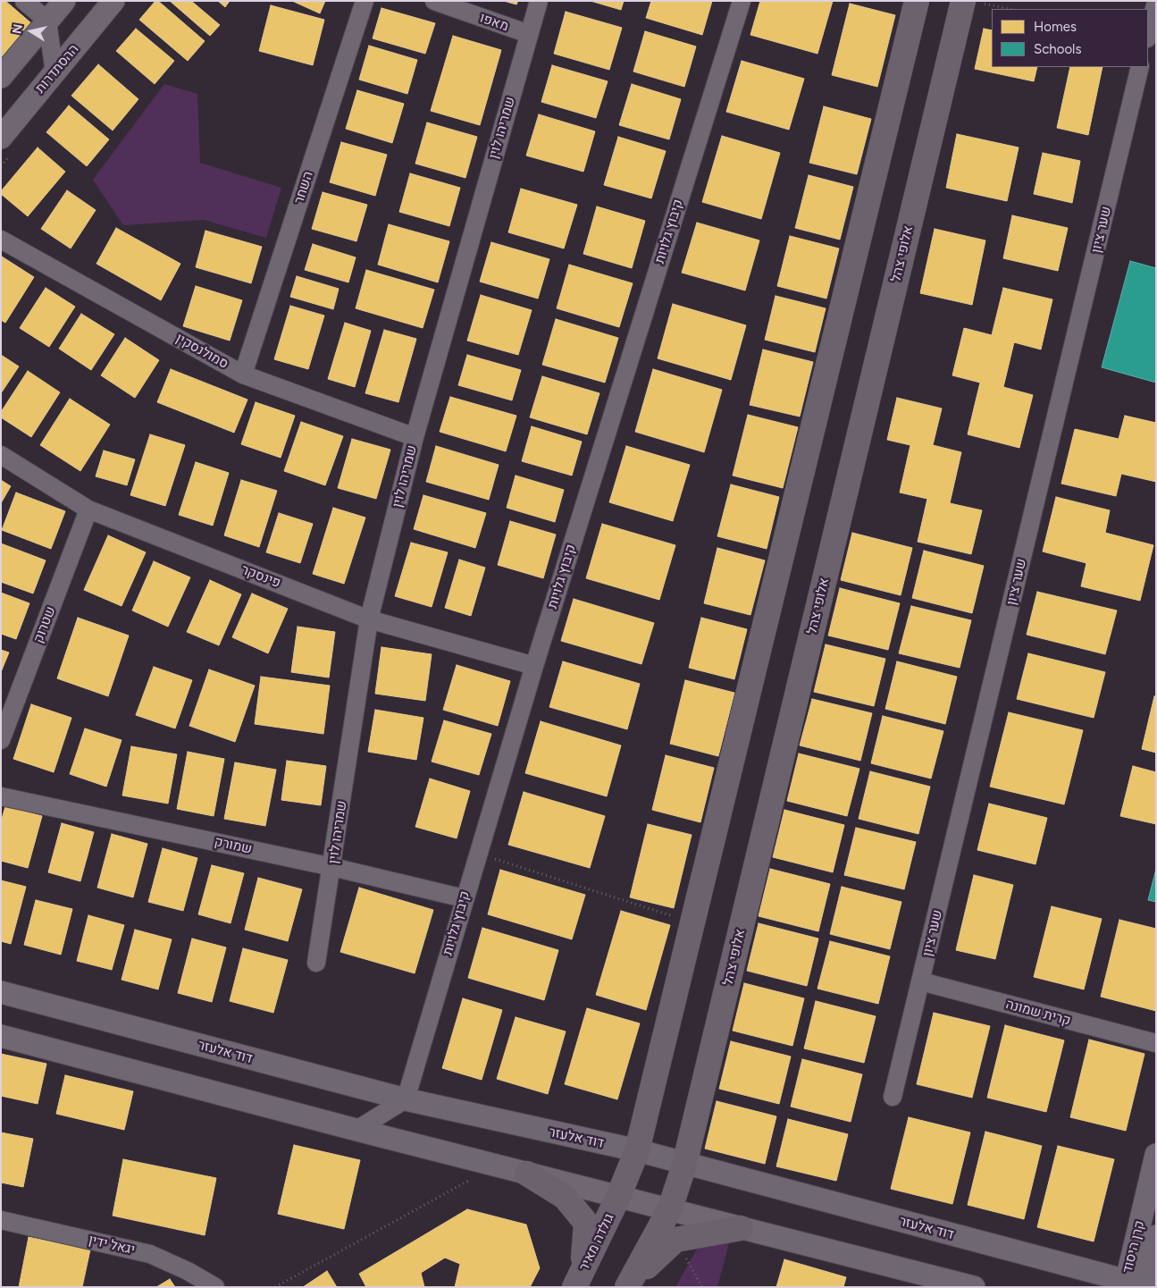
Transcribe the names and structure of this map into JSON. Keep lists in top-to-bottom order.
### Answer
{
  "streets": {
    "main road": ["אלופי צהל", "גולדה מאיר"],
    "street": [
      "מאפו",
      "ההסתדרות",
      "שמריהו לוין",
      "השחר",
      "שער ציון",
      "קיבוץ גלויות",
      "סמולנסקין",
      "פינסקר",
      "שטרוק",
      "שמורק",
      "קרית שמונה",
      "דוד אלעזר",
      "יגאל ידין",
      "קרן היסוד"
    ]
  },
  "crossings": [
    ["מאפו", "שמריהו לוין"],
    ["שמריהו לוין", "סמולנסקין"],
    ["שמריהו לוין", "פינסקר"],
    ["שמריהו לוין", "שמורק"],
    ["השחר", "סמולנסקין"],
    ["שער ציון", "קרית שמונה"],
    ["קיבוץ גלויות", "פינסקר"],
    ["קיבוץ גלויות", "שמורק"],
    ["קיבוץ גלויות", "דוד אלעזר"],
    ["אלופי צהל", "דוד אלעזר"],
    ["פינסקר", "שטרוק"],
    ["דוד אלעזר", "קרן היסוד"]
  ],
  "legend": ["Homes", "Schools"],
  "north": "left"
}
